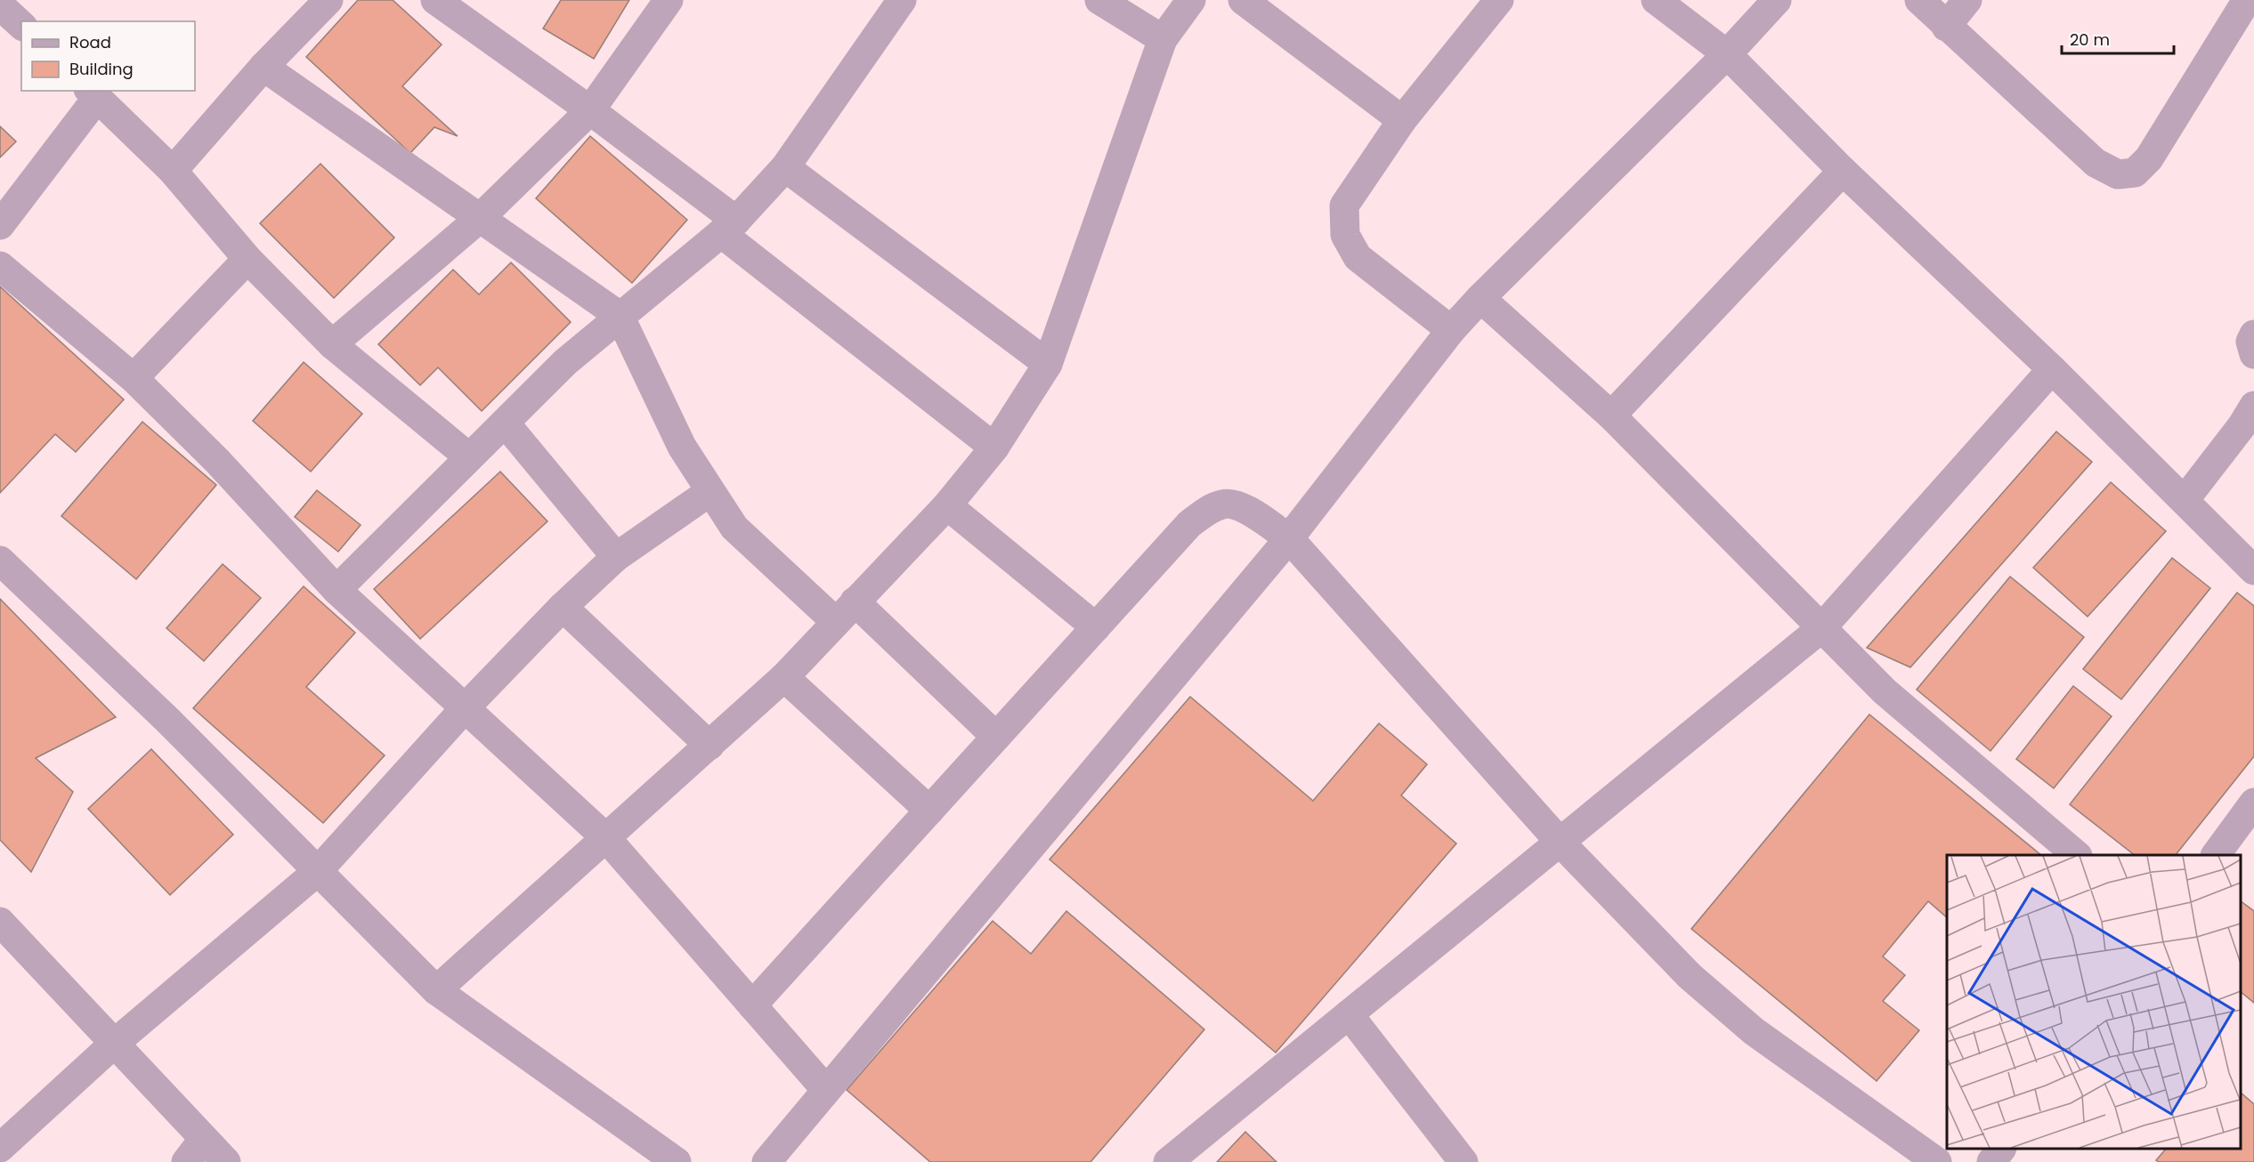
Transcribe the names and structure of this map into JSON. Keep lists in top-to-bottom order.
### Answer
{
  "legend": ["Road", "Building"],
  "scale_bar": "20 m"
}
